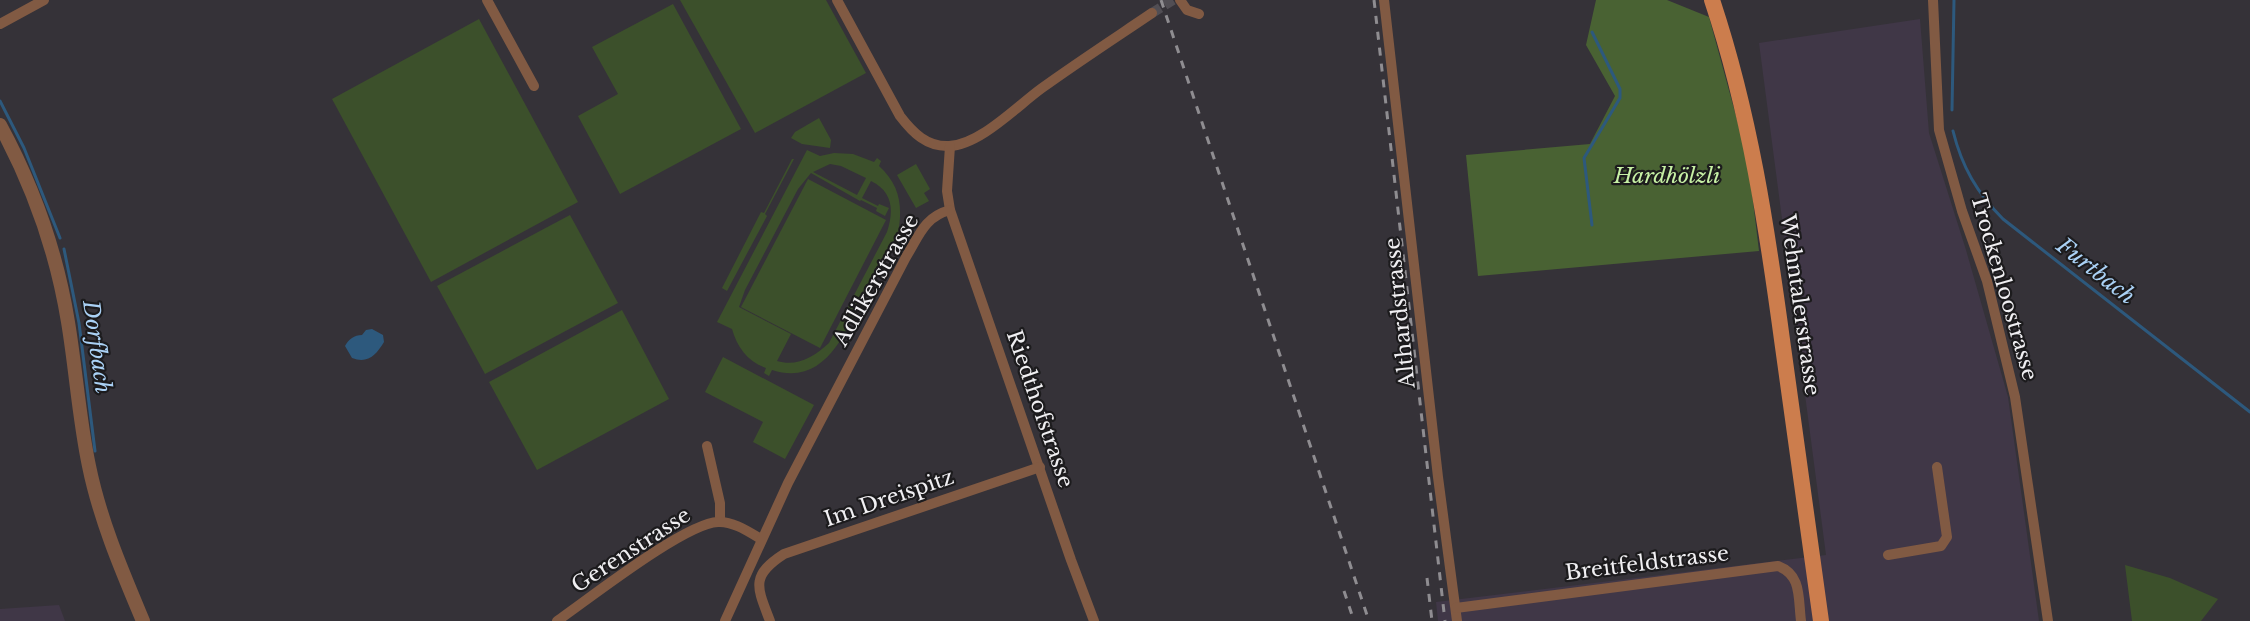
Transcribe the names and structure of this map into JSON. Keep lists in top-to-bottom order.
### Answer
{
  "streets": {
    "main road": ["Wehntalerstrasse"],
    "street": [
      "Adlikerstrasse",
      "Trockenloostrasse",
      "Althardstrasse",
      "Riedthofstrasse",
      "Im Dreispitz",
      "Gerenstrasse",
      "Breitfeldstrasse"
    ]
  },
  "crossings": [
    ["Adlikerstrasse", "Riedthofstrasse"],
    ["Adlikerstrasse", "Gerenstrasse"],
    ["Althardstrasse", "Breitfeldstrasse"],
    ["Riedthofstrasse", "Im Dreispitz"]
  ],
  "water": ["Furtbach", "Dorfbach"],
  "parks": ["Hardhölzli"]
}
